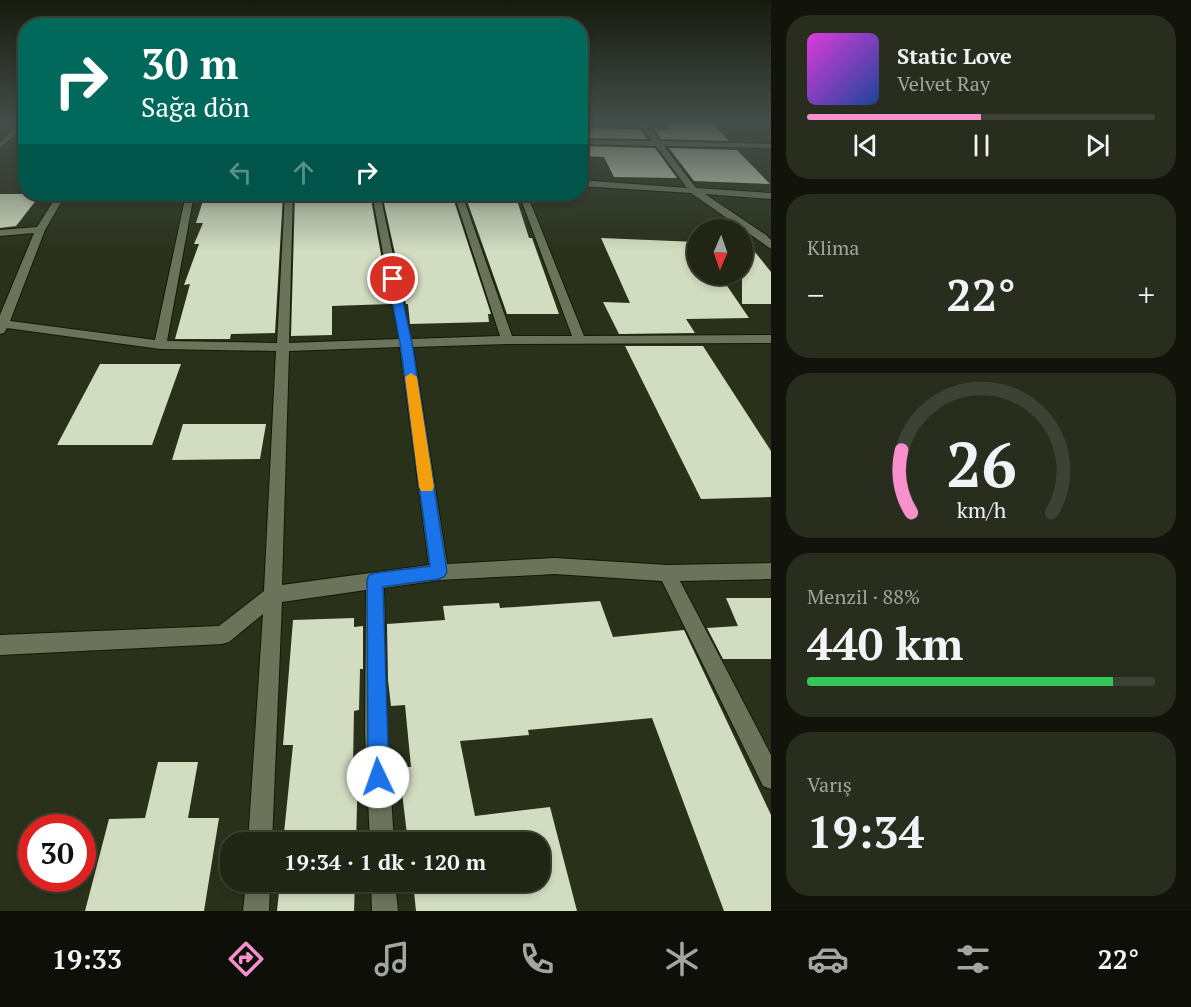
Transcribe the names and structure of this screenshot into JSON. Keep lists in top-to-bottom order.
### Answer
{
  "north": "bottom",
  "page": {
    "turn": ["30 m", "Sağa dön"],
    "song": ["Static Love", "Velvet Ray"],
    "tile": [
      "Klima",
      ["Menzil · 88%", "440 km"],
      ["Varış", "19:34"]
    ],
    "heat": ["−", "22°", "+"],
    "limit": "30",
    "trip": "19:34 · 1 dk · 120 m",
    "tabs": ["19:33", "22°"],
    "gauge": ["26", "km/h"]
  }
}
